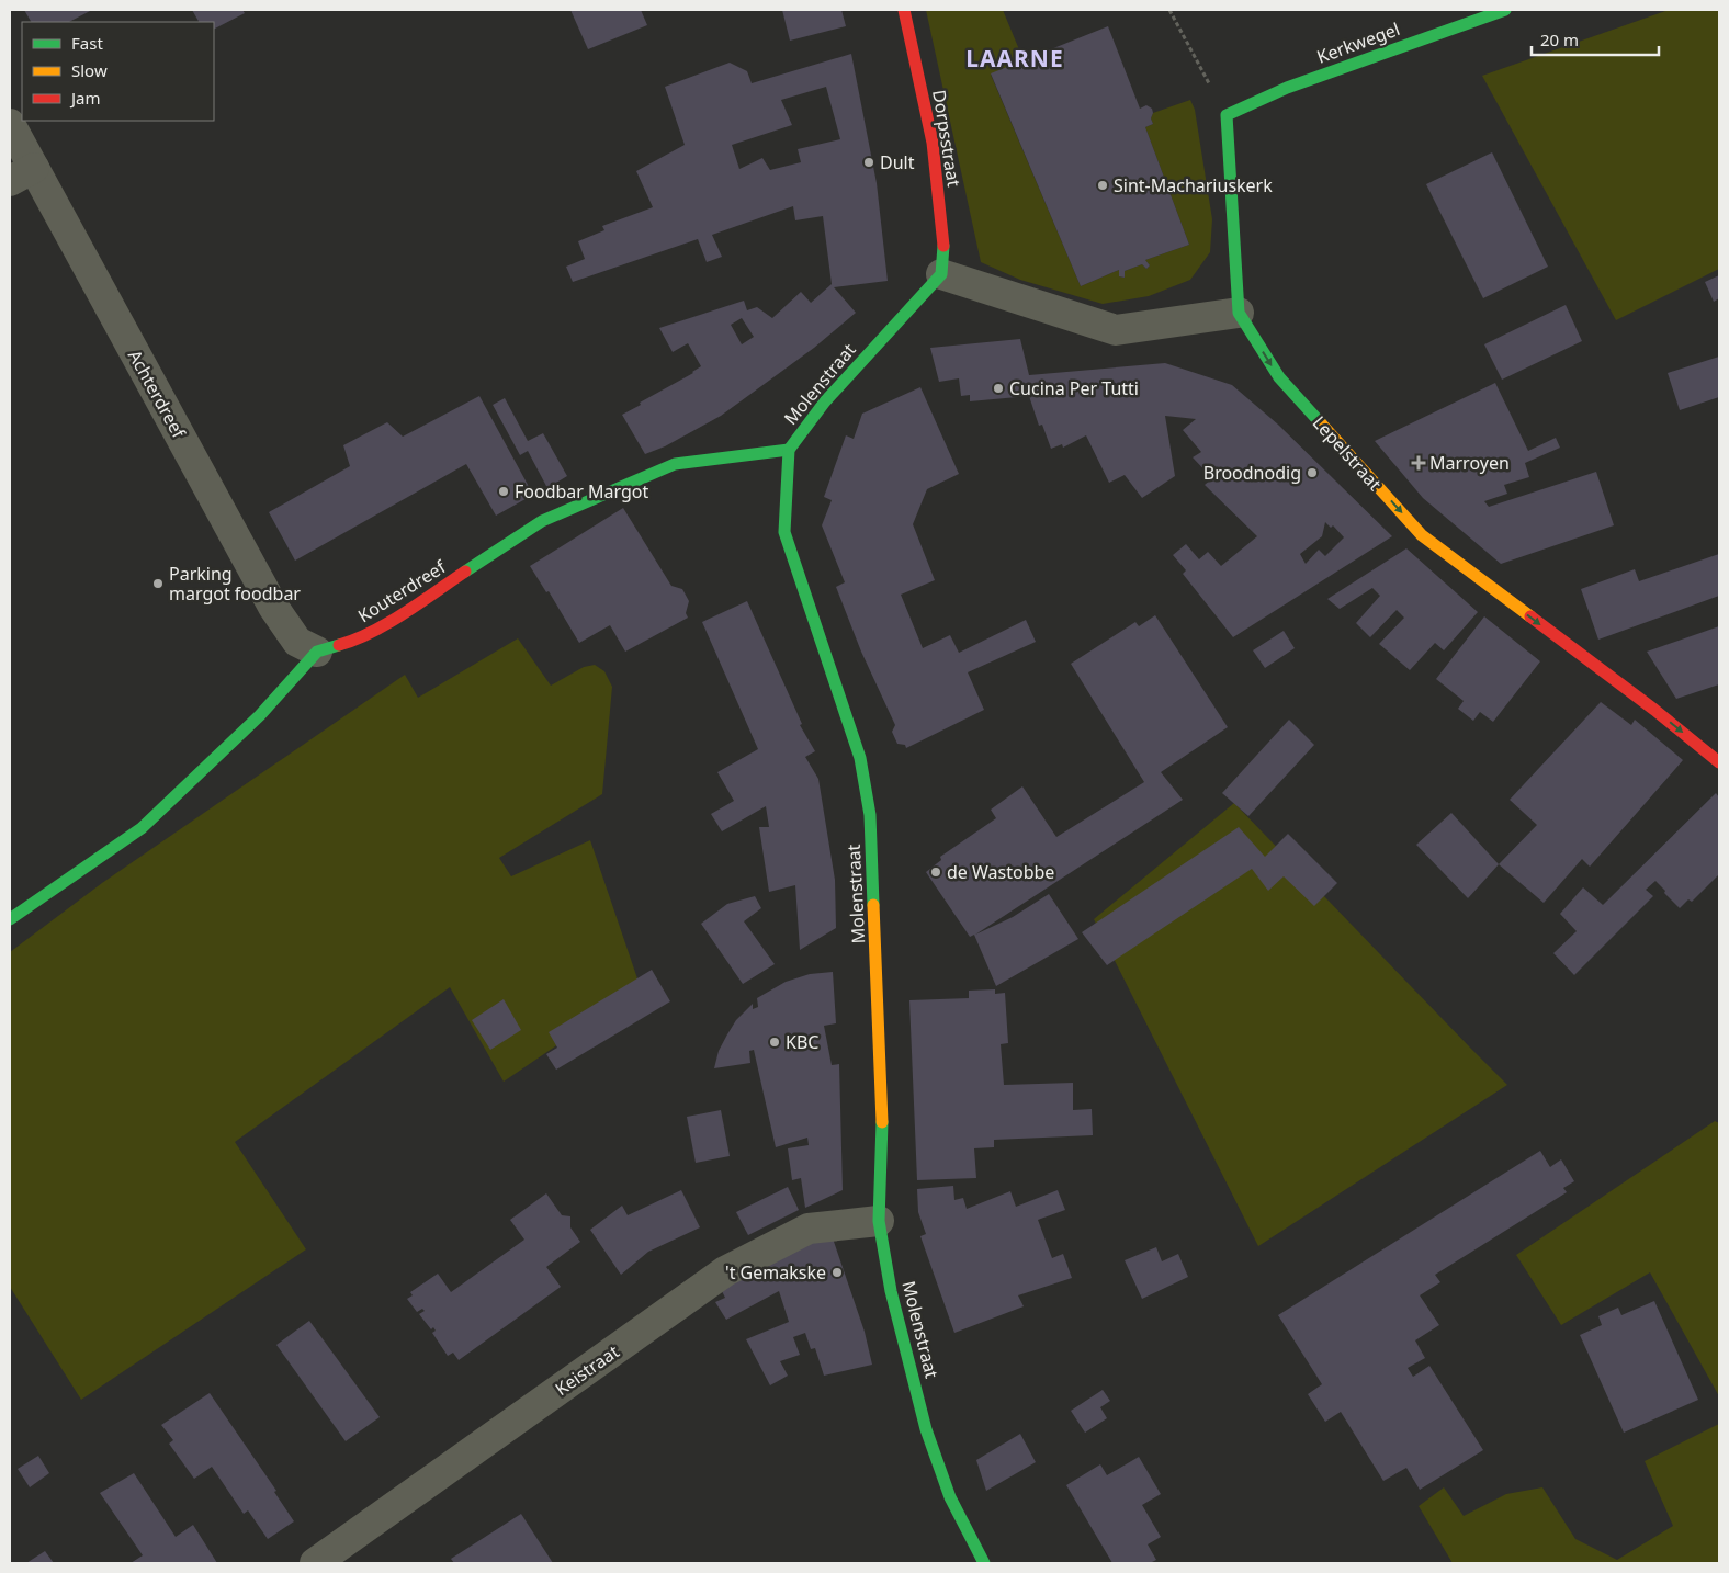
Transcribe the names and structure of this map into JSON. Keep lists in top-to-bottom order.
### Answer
{
  "streets": {
    "street": [
      "Kerkwegel",
      "Dorpsstraat",
      "Molenstraat",
      "Achterdreef",
      "Lepelstraat",
      "Kouterdreef",
      "Keistraat"
    ]
  },
  "crossings": [
    ["Dorpsstraat", "Molenstraat"],
    ["Molenstraat", "Kouterdreef"],
    ["Molenstraat", "Keistraat"],
    ["Achterdreef", "Kouterdreef"]
  ],
  "one_way": ["Lepelstraat"],
  "districts": ["LAARNE"],
  "places": {
    "other": [
      "Dult",
      "Sint-Machariuskerk",
      "Cucina Per Tutti",
      "Broodnodig",
      "Foodbar Margot",
      "Parking margot foodbar",
      "de Wastobbe",
      "KBC",
      "'t Gemakske"
    ],
    "health": ["Marroyen"]
  },
  "legend": ["Fast", "Slow", "Jam"],
  "scale_bar": "20 m"
}
